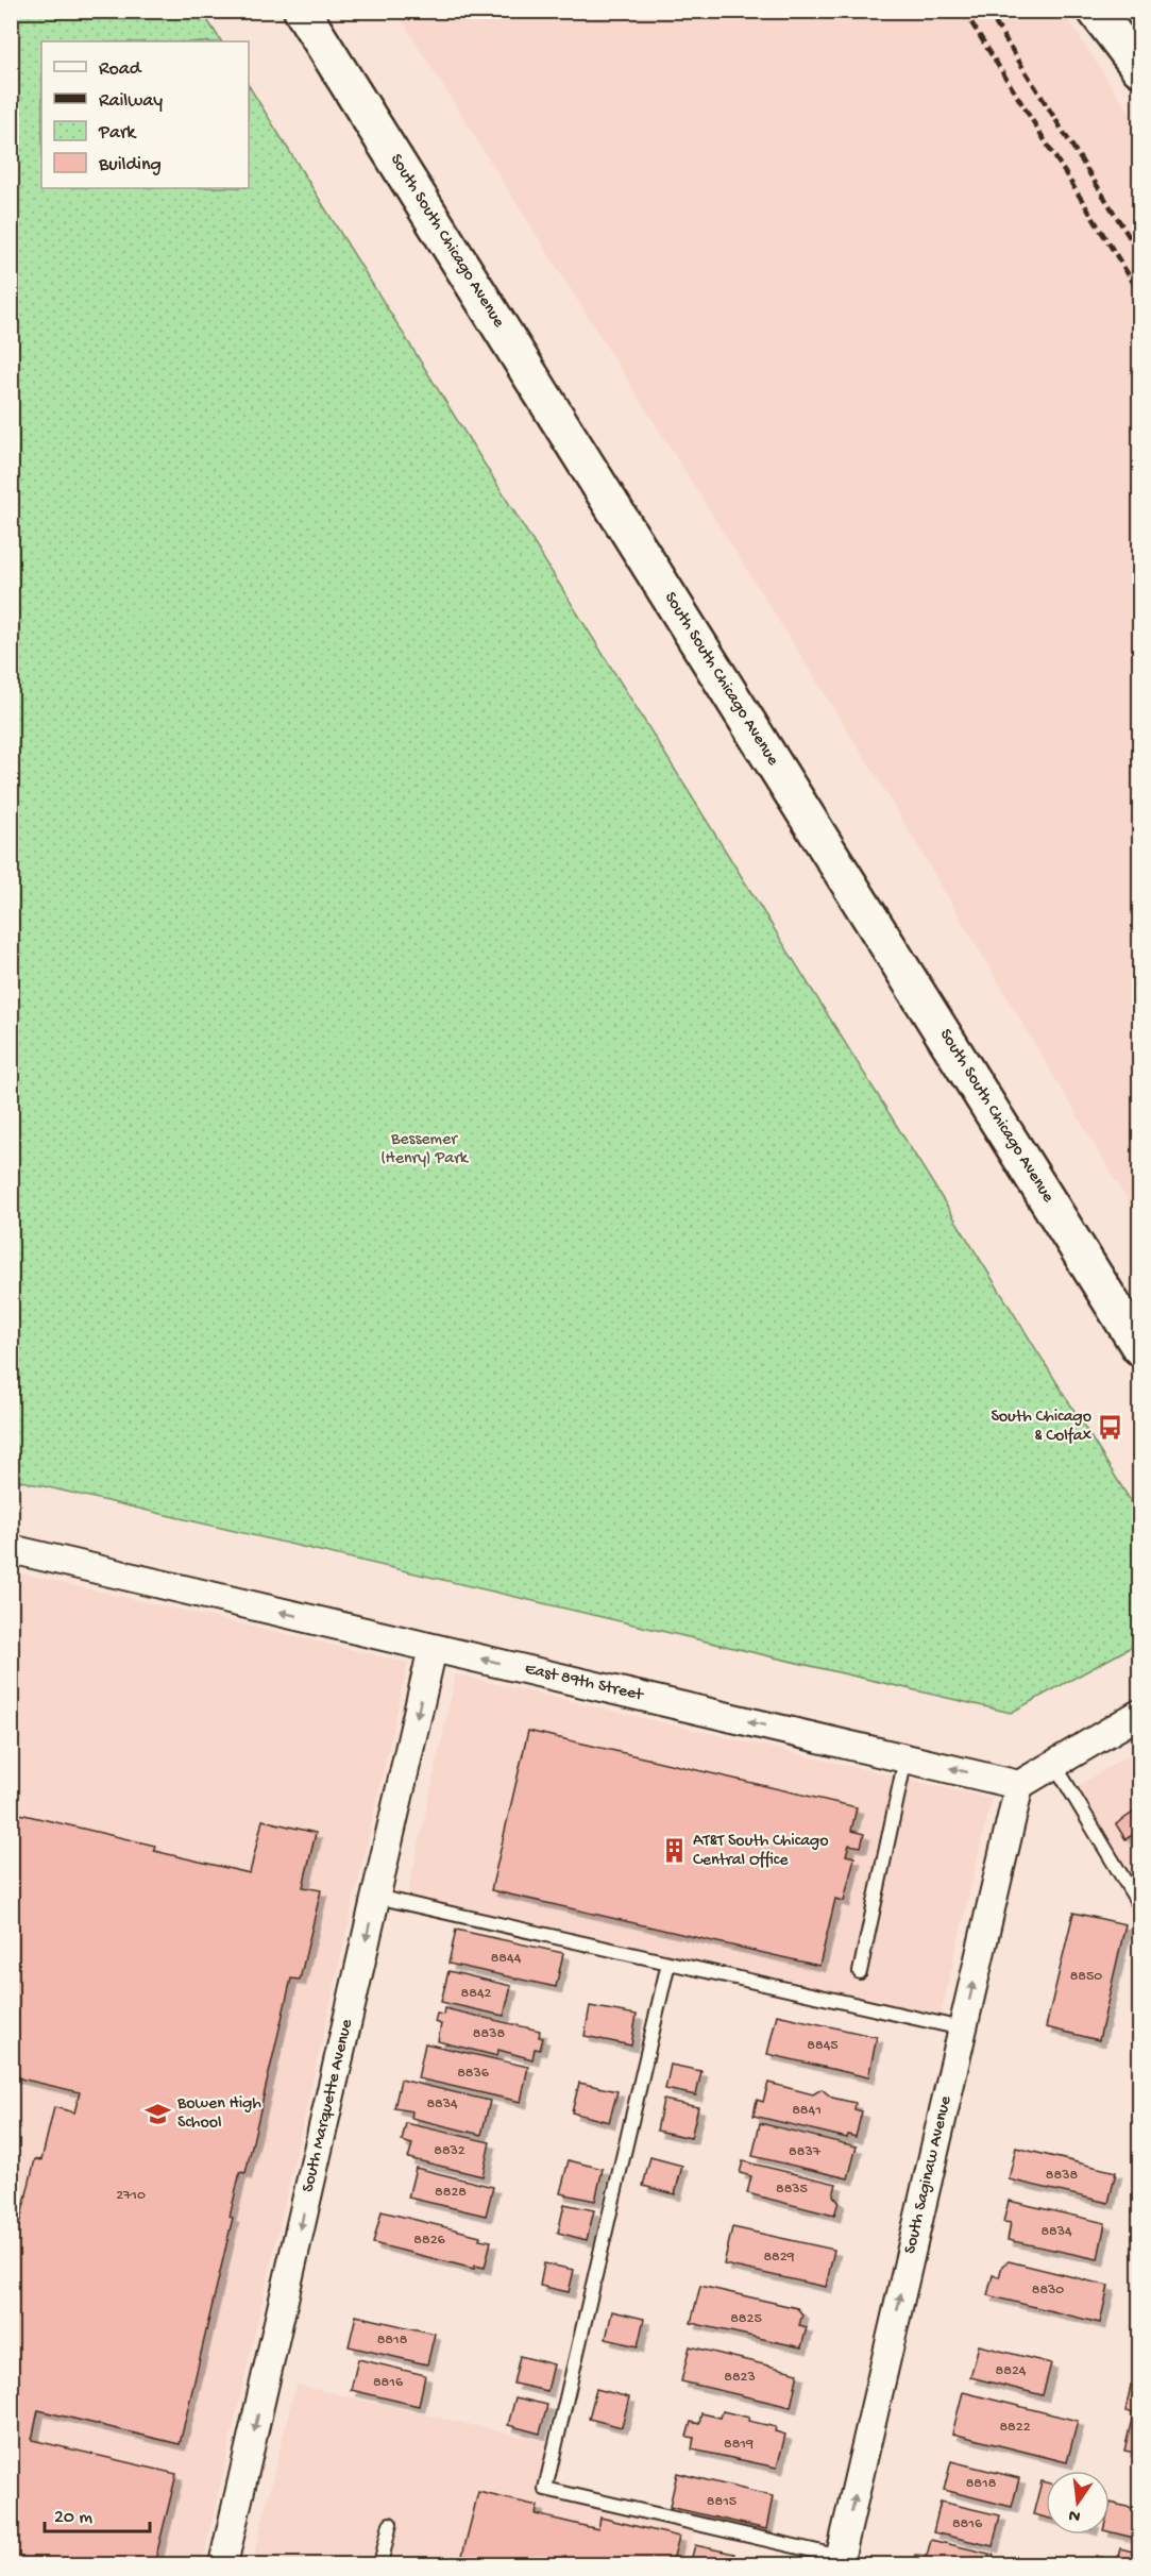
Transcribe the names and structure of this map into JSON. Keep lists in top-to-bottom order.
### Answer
{
  "streets": {
    "main road": ["South South Chicago Avenue"],
    "street": ["East 89th Street", "South Marquette Avenue", "South Saginaw Avenue"]
  },
  "crossings": [
    ["East 89th Street", "South Marquette Avenue"],
    ["East 89th Street", "South Saginaw Avenue"]
  ],
  "one_way": ["East 89th Street", "South Marquette Avenue", "South Saginaw Avenue"],
  "parks": ["Bessemer (Henry) Park"],
  "places": {
    "bus stop": ["South Chicago & Colfax"],
    "building": ["AT&T South Chicago Central Office"],
    "school or university": ["Bowen High School"]
  },
  "house_numbers": [
    "8844",
    "8850",
    "8842",
    "8838",
    "8845",
    "8836",
    "8834",
    "8841",
    "8832",
    "8837",
    "8838",
    "8835",
    "8828",
    "2710",
    "8834",
    "8826",
    "8829",
    "8830",
    "8825",
    "8818",
    "8824",
    "8823",
    "8816",
    "8822",
    "8819",
    "8818",
    "8815",
    "8816"
  ],
  "legend": [
    "Road",
    "Railway",
    "Park",
    "Building"
  ],
  "scale_bar": "20 m",
  "north": "bottom"
}
